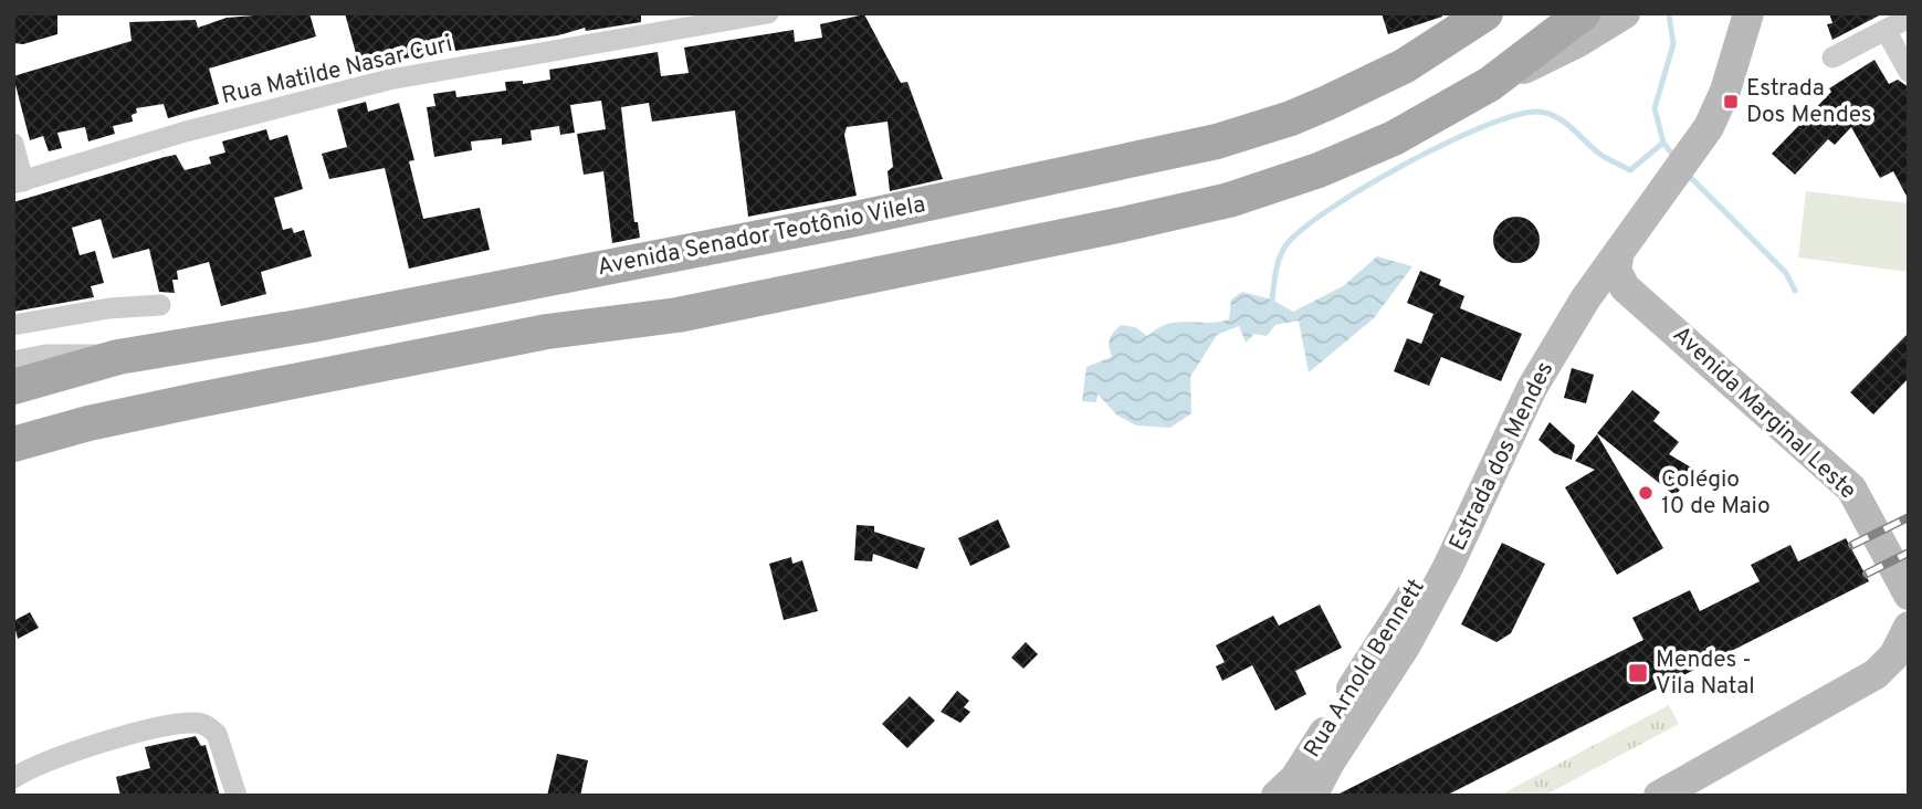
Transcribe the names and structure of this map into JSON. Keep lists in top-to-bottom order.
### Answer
{
  "streets": {
    "main road": ["Avenida Senador Teotônio Vilela"],
    "street": [
      "Rua Matilde Nasar Curi",
      "Avenida Marginal Leste",
      "Estrada dos Mendes",
      "Rua Arnold Bennett"
    ]
  },
  "crossings": [
    ["Estrada dos Mendes", "Rua Arnold Bennett"]
  ],
  "places": {
    "transit": ["Estrada Dos Mendes", "Mendes - Vila Natal"],
    "other": ["Colégio 10 de Maio"]
  }
}
